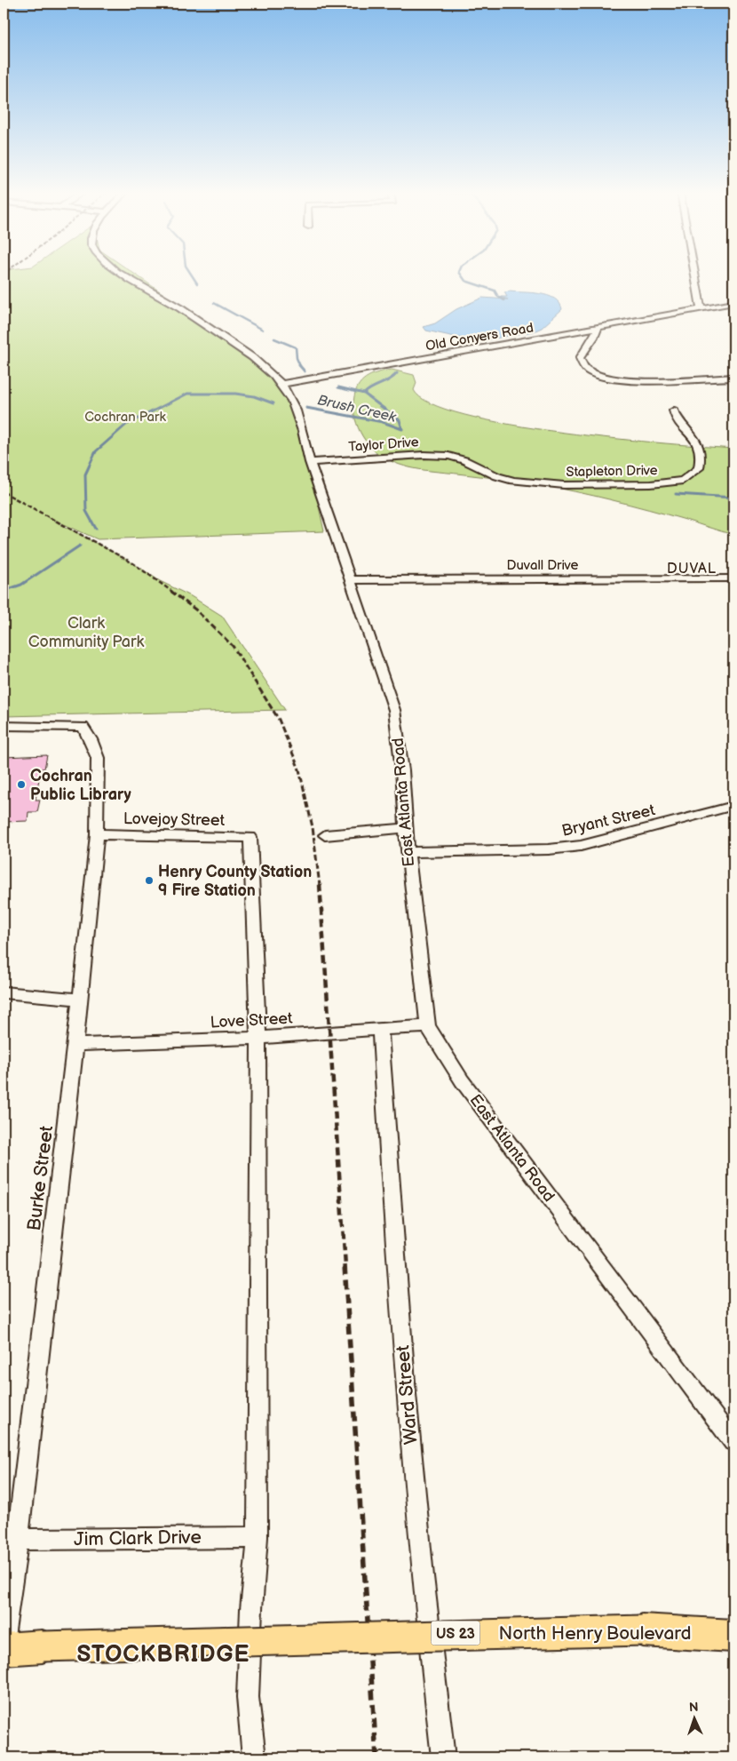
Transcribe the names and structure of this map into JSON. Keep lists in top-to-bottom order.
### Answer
{
  "streets": {
    "highway": ["US 23", "North Henry Boulevard"],
    "street": [
      "Old Conyers Road",
      "Taylor Drive",
      "Stapleton Drive",
      "Duvall Drive",
      "East Atlanta Road",
      "Lovejoy Street",
      "Bryant Street",
      "Love Street",
      "Burke Street",
      "Ward Street",
      "Jim Clark Drive"
    ]
  },
  "crossings": [
    ["Old Conyers Road", "East Atlanta Road"],
    ["Taylor Drive", "Stapleton Drive"],
    ["Taylor Drive", "East Atlanta Road"],
    ["Duvall Drive", "East Atlanta Road"],
    ["East Atlanta Road", "Bryant Street"],
    ["East Atlanta Road", "Love Street"],
    ["Lovejoy Street", "Love Street"],
    ["Lovejoy Street", "Burke Street"],
    ["Love Street", "Burke Street"],
    ["Love Street", "Ward Street"],
    ["Burke Street", "Jim Clark Drive"]
  ],
  "districts": ["DUVAL", "STOCKBRIDGE"],
  "water": ["Brush Creek"],
  "parks": ["Cochran Park", "Clark Community Park"],
  "places": ["Cochran Public Library", "Henry County Station 9 Fire Station"],
  "north": "top"
}
